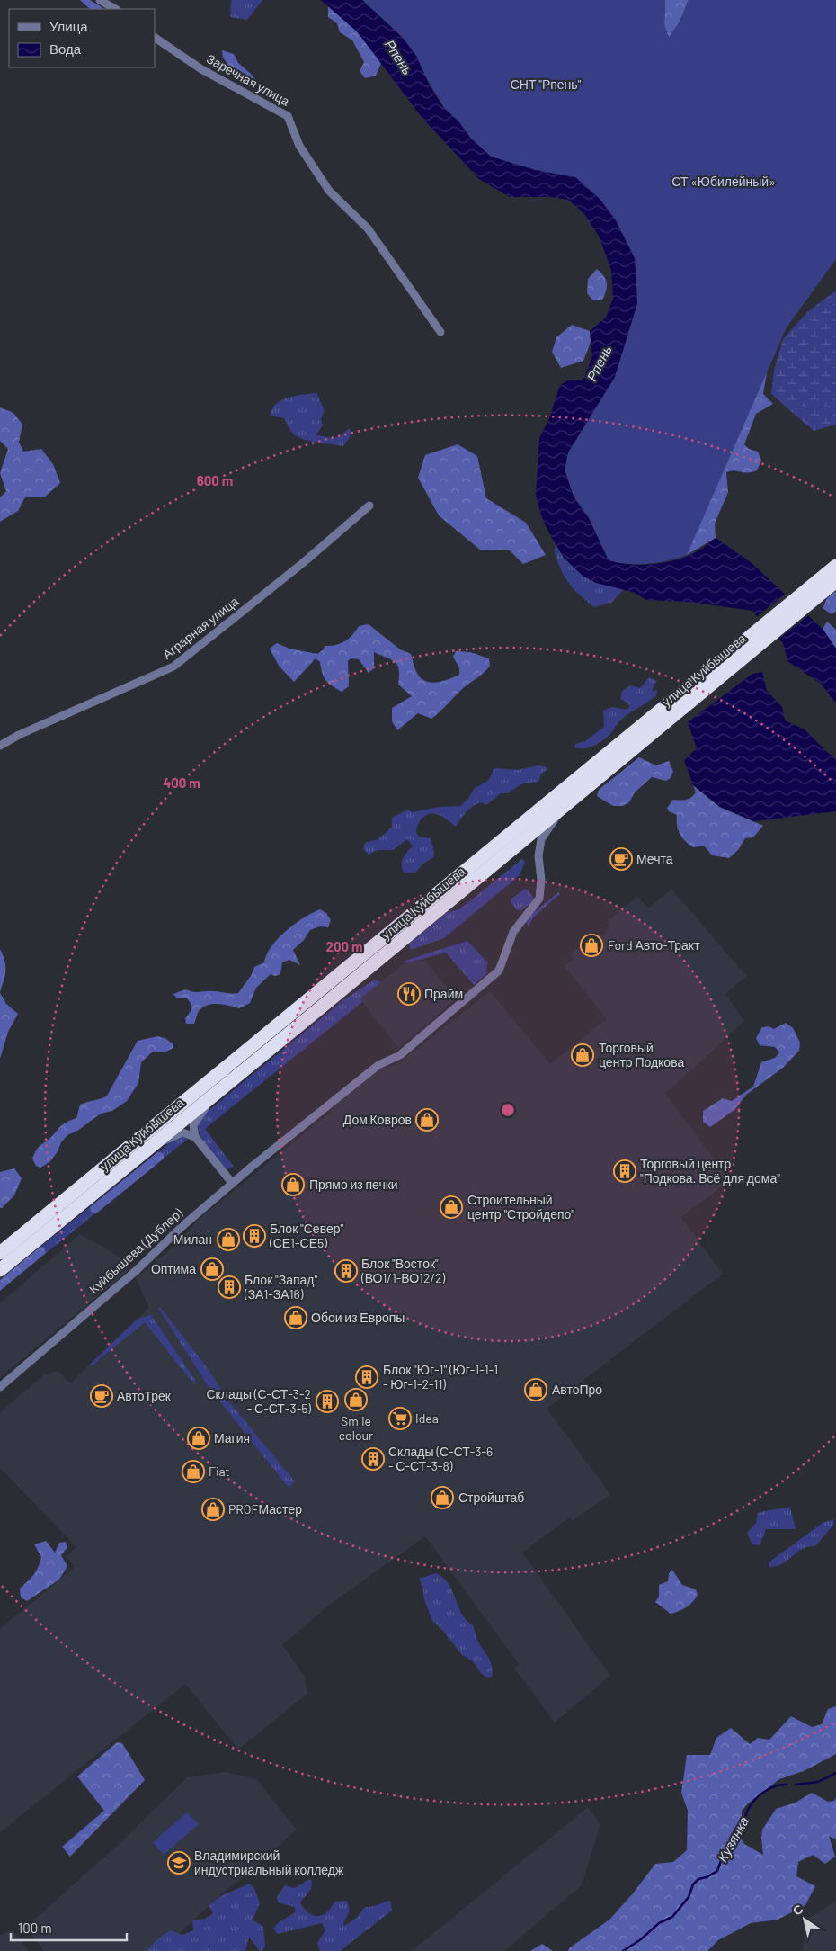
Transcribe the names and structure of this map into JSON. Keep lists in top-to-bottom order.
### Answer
{
  "streets": {
    "highway": ["улица Куйбышева"],
    "street": ["Заречная улица", "Аграрная улица", "Куйбышева (Дублер)"]
  },
  "crossings": [
    ["улица Куйбышева", "Куйбышева (Дублер)"]
  ],
  "water": ["Рпень", "Кузянка"],
  "parks": ["СНТ \"Рпень\"", "СТ «Юбилейный»"],
  "places": {
    "cafe": ["Мечта", "АвтоТрек"],
    "shop": [
      "Ford Авто-Тракт",
      "Торговый центр Подкова",
      "Дом Ковров",
      "Прямо из печки",
      "Строительный центр \"Стройдепо\"",
      "Милан",
      "Оптима",
      "Обои из Европы",
      "АвтоПро",
      "Smile colour",
      "Магия",
      "Fiat",
      "Стройштаб",
      "PROFМастер"
    ],
    "restaurant": ["Прайм"],
    "building": [
      "Торговый центр \"Подкова. Всё для дома\"",
      "Блок \"Север\" (СЕ1-СЕ5)",
      "Блок \"Восток\" (ВО1/1-ВО12/2)",
      "Блок \"Запад\" (ЗА1-ЗА16)",
      "Блок \"Юг-1\" (Юг-1-1-1 - Юг-1-2-11)",
      "Склады (С-СТ-3-2 - С-СТ-3-5)",
      "Склады (С-СТ-3-6 - С-СТ-3-8)"
    ],
    "supermarket": ["Idea"],
    "school or university": ["Владимирский индустриальный колледж"]
  },
  "legend": ["Улица", "Вода"],
  "scale_bar": "100 m",
  "north": "top left",
  "rings": ["600 m", "400 m", "200 m"]
}
